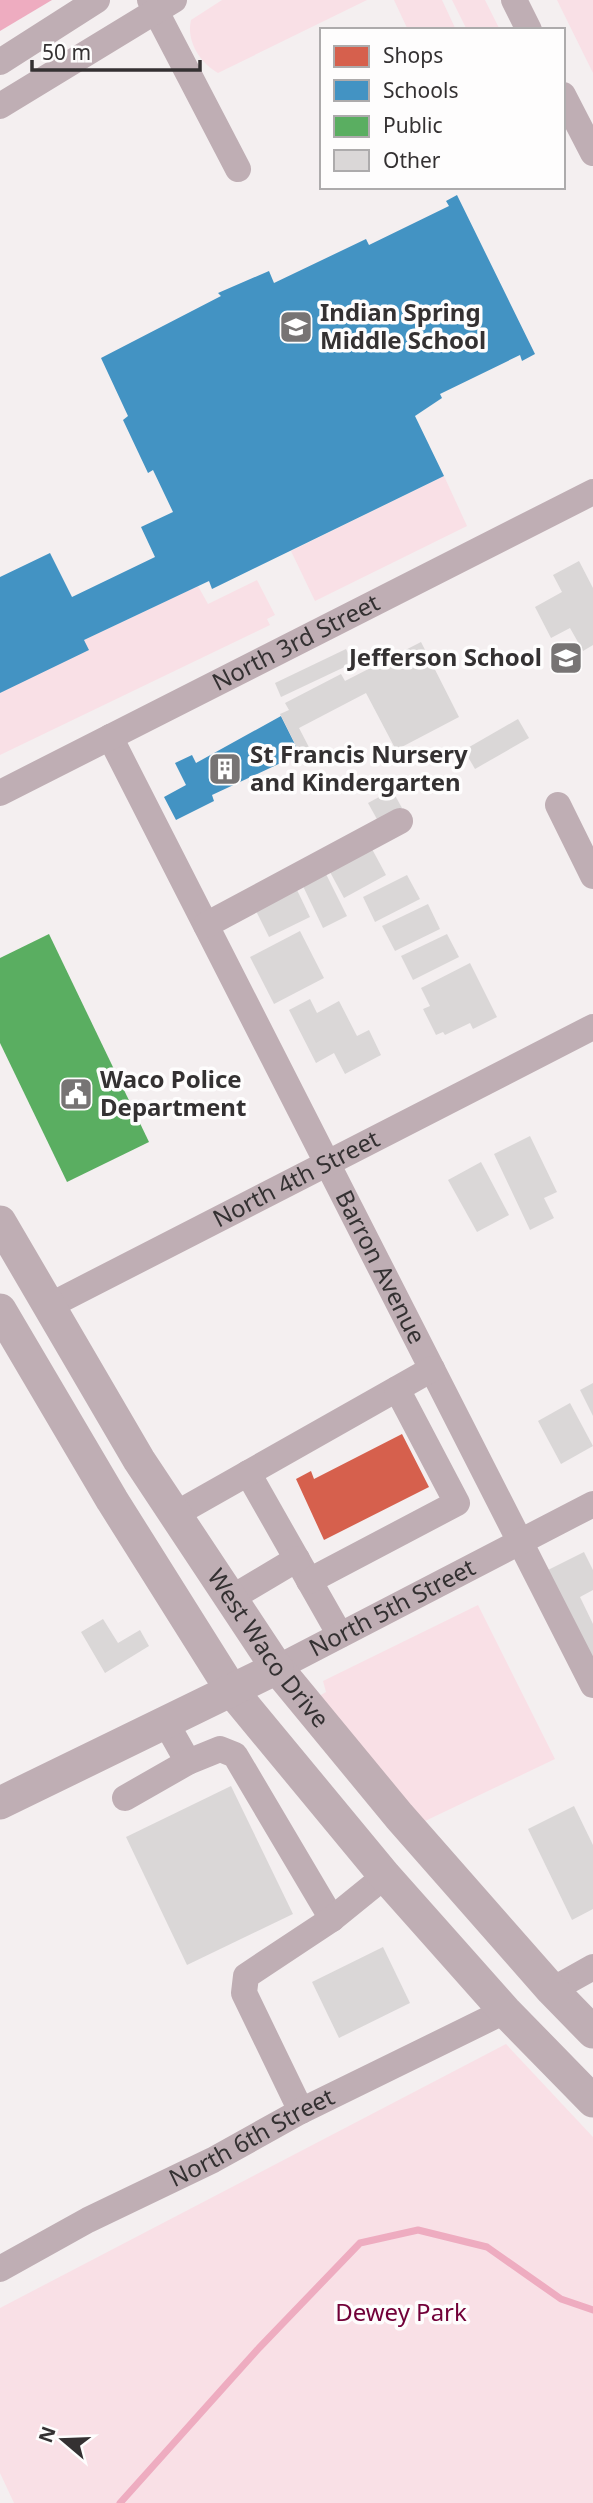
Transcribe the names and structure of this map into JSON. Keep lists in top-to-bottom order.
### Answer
{
  "streets": {
    "main road": ["North 4th Street", "North 5th Street", "West Waco Drive"],
    "street": ["North 3rd Street", "Barron Avenue", "North 6th Street"]
  },
  "crossings": [
    ["North 3rd Street", "Barron Avenue"],
    ["North 4th Street", "Barron Avenue"],
    ["North 4th Street", "West Waco Drive"],
    ["Barron Avenue", "North 5th Street"],
    ["North 5th Street", "West Waco Drive"],
    ["West Waco Drive", "North 6th Street"]
  ],
  "parks": ["Dewey Park"],
  "places": {
    "school or university": ["Indian Spring Middle School", "Jefferson School"],
    "building": ["St Francis Nursery and Kindergarten"],
    "public building": ["Waco Police Department"]
  },
  "legend": [
    "Shops",
    "Schools",
    "Public",
    "Other"
  ],
  "scale_bar": "50 m",
  "north": "left"
}
